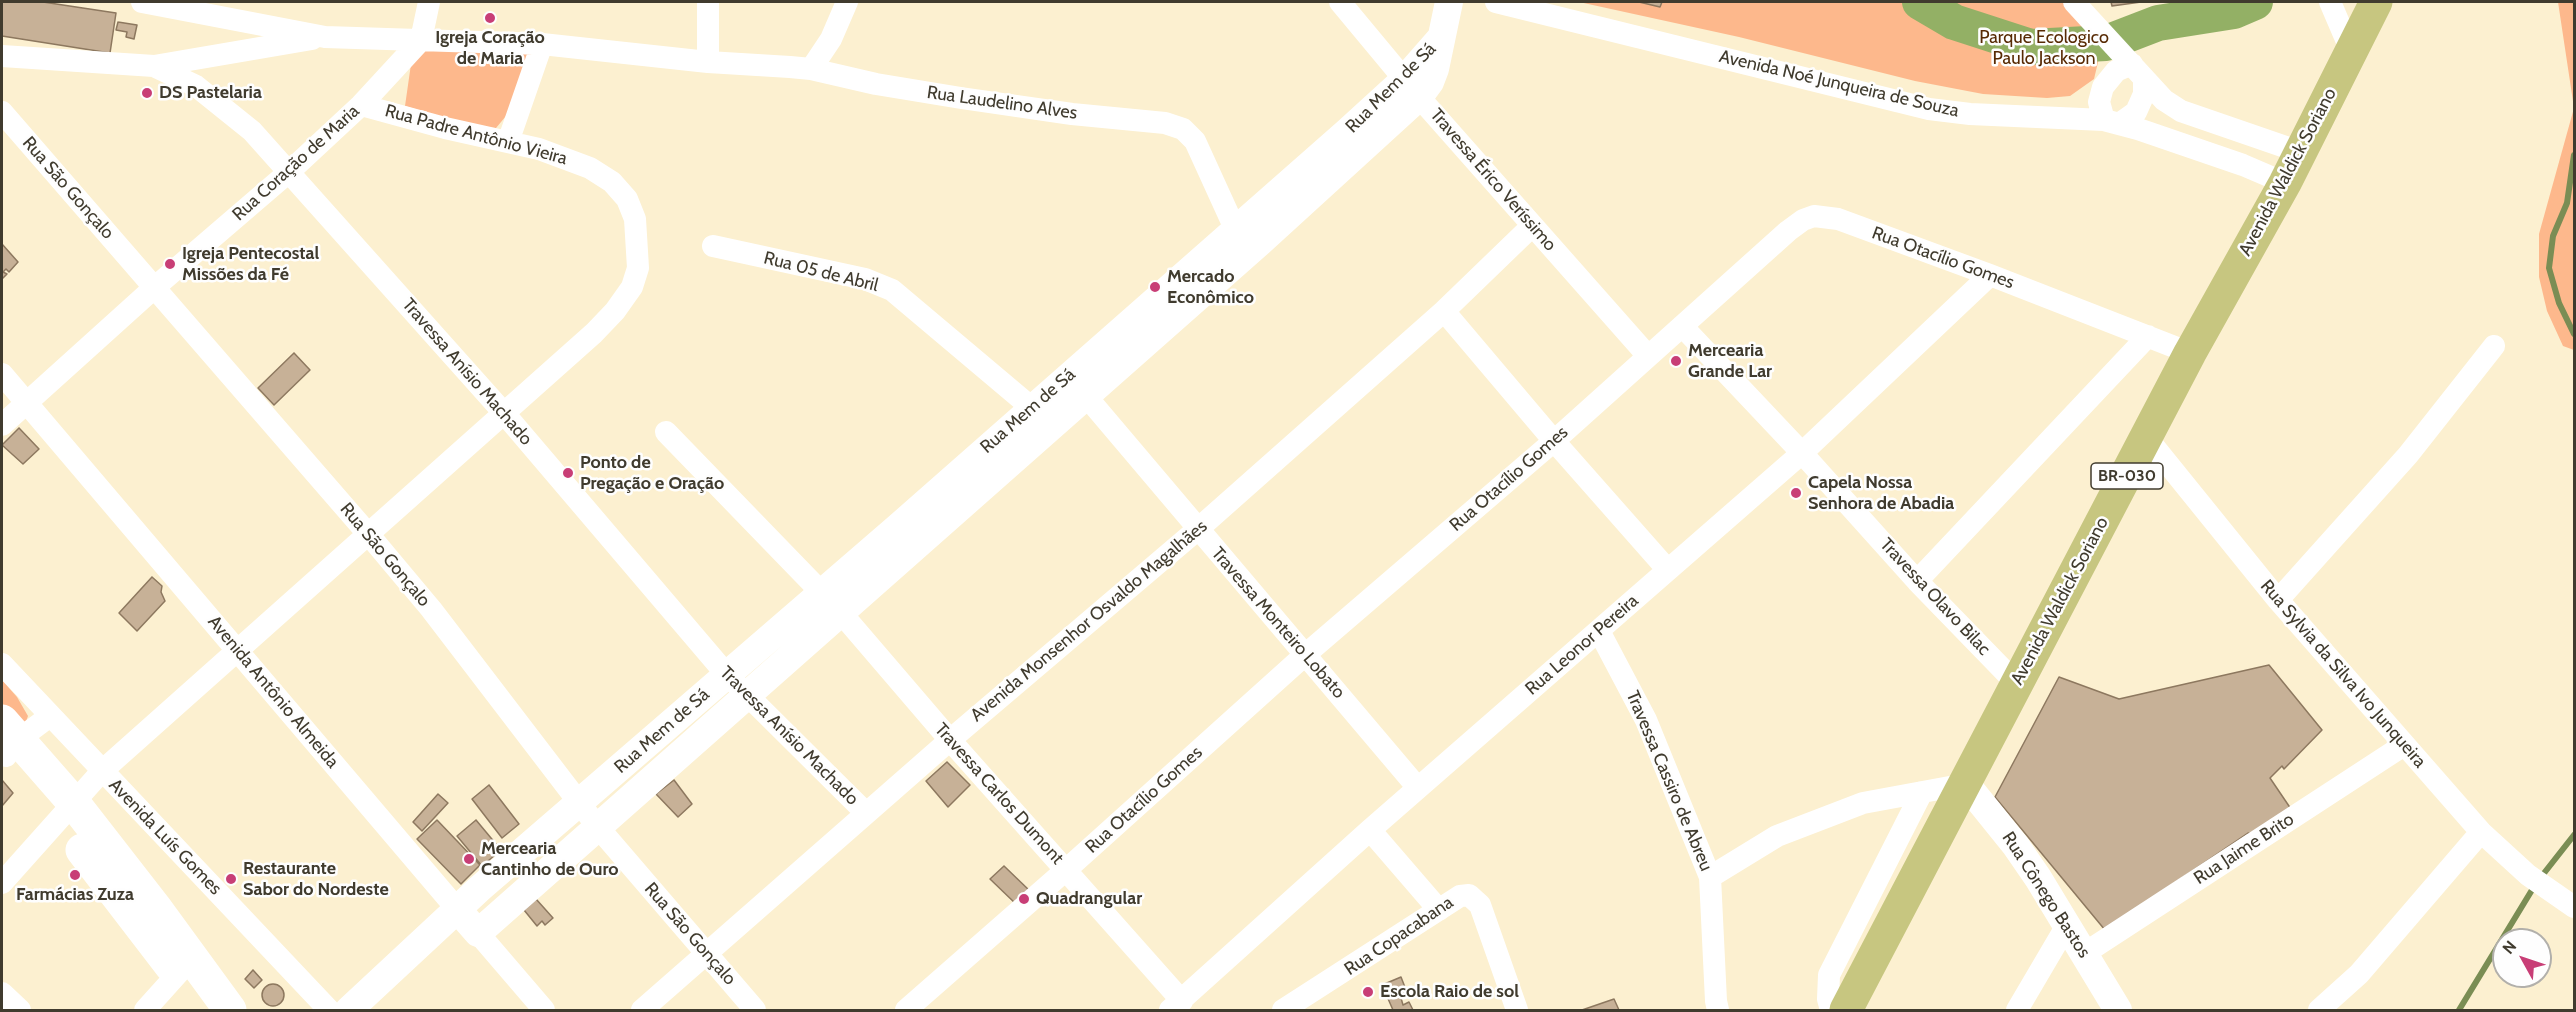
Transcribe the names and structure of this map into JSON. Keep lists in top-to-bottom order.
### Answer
{
  "streets": {
    "main road": ["Avenida Waldick Soriano", "BR-030"],
    "street": [
      "Avenida Noé Junqueira de Souza",
      "Rua Mem de Sá",
      "Rua Laudelino Alves",
      "Rua Padre Antônio Vieira",
      "Rua Coração de Maria",
      "Travessa Érico Veríssimo",
      "Rua São Gonçalo",
      "Rua Otacílio Gomes",
      "Rua 05 de Abril",
      "Travessa Anísio Machado",
      "Travessa Olavo Bilac",
      "Avenida Monsenhor Osvaldo Magalhães",
      "Travessa Monteiro Lobato",
      "Rua Leonor Pereira",
      "Rua Sylvia da Silva Ivo Junqueira",
      "Avenida Antônio Almeida",
      "Travessa Cassiro de Abreu",
      "Travessa Carlos Dumont",
      "Avenida Luís Gomes",
      "Rua Jaime Brito",
      "Rua Cônego Bastos",
      "Rua Copacabana"
    ]
  },
  "crossings": [
    ["Avenida Noé Junqueira de Souza", "Avenida Waldick Soriano"],
    ["Rua Mem de Sá", "Rua Laudelino Alves"],
    ["Rua Mem de Sá", "Travessa Érico Veríssimo"],
    ["Rua Mem de Sá", "Rua São Gonçalo"],
    ["Rua Mem de Sá", "Rua 05 de Abril"],
    ["Rua Mem de Sá", "Travessa Anísio Machado"],
    ["Rua Mem de Sá", "Travessa Monteiro Lobato"],
    ["Rua Mem de Sá", "Avenida Antônio Almeida"],
    ["Rua Mem de Sá", "Travessa Carlos Dumont"],
    ["Rua Laudelino Alves", "Rua Coração de Maria"],
    ["Rua Laudelino Alves", "Travessa Anísio Machado"],
    ["Rua Padre Antônio Vieira", "Rua Coração de Maria"],
    ["Rua Padre Antônio Vieira", "Rua São Gonçalo"],
    ["Rua Padre Antônio Vieira", "Travessa Anísio Machado"],
    ["Rua Padre Antônio Vieira", "Avenida Antônio Almeida"],
    ["Rua Padre Antônio Vieira", "Avenida Luís Gomes"],
    ["Rua Coração de Maria", "Rua São Gonçalo"],
    ["Rua Coração de Maria", "Travessa Anísio Machado"],
    ["Rua Coração de Maria", "Avenida Antônio Almeida"],
    ["Avenida Waldick Soriano", "Rua Otacílio Gomes"],
    ["Avenida Waldick Soriano", "Travessa Olavo Bilac"],
    ["Avenida Waldick Soriano", "Rua Sylvia da Silva Ivo Junqueira"],
    ["Avenida Waldick Soriano", "Rua Cônego Bastos"],
    ["Travessa Érico Veríssimo", "Rua Otacílio Gomes"],
    ["Travessa Érico Veríssimo", "Avenida Monsenhor Osvaldo Magalhães"],
    ["Rua São Gonçalo", "Avenida Monsenhor Osvaldo Magalhães"],
    ["Rua Otacílio Gomes", "Travessa Olavo Bilac"],
    ["Rua Otacílio Gomes", "Travessa Monteiro Lobato"],
    ["Rua Otacílio Gomes", "Rua Leonor Pereira"],
    ["Rua Otacílio Gomes", "Travessa Carlos Dumont"],
    ["Travessa Anísio Machado", "Avenida Monsenhor Osvaldo Magalhães"],
    ["Travessa Olavo Bilac", "Rua Leonor Pereira"],
    ["Avenida Monsenhor Osvaldo Magalhães", "Travessa Monteiro Lobato"],
    ["Avenida Monsenhor Osvaldo Magalhães", "Travessa Carlos Dumont"],
    ["Travessa Monteiro Lobato", "Rua Leonor Pereira"],
    ["Rua Leonor Pereira", "Travessa Cassiro de Abreu"],
    ["Rua Leonor Pereira", "Travessa Carlos Dumont"],
    ["Rua Sylvia da Silva Ivo Junqueira", "Rua Jaime Brito"],
    ["Rua Jaime Brito", "Rua Cônego Bastos"]
  ],
  "parks": ["Parque Ecologico Paulo Jackson"],
  "places": [
    "Igreja Coração de Maria",
    "DS Pastelaria",
    "Igreja Pentecostal Missões da Fé",
    "Mercado Econômico",
    "Mercearia Grande Lar",
    "Ponto de Pregação e Oração",
    "Capela Nossa Senhora de Abadia",
    "Mercearia Cantinho de Ouro",
    "Farmácias Zuza",
    "Restaurante Sabor do Nordeste",
    "Quadrangular",
    "Escola Raio de sol"
  ],
  "north": "top left"
}
